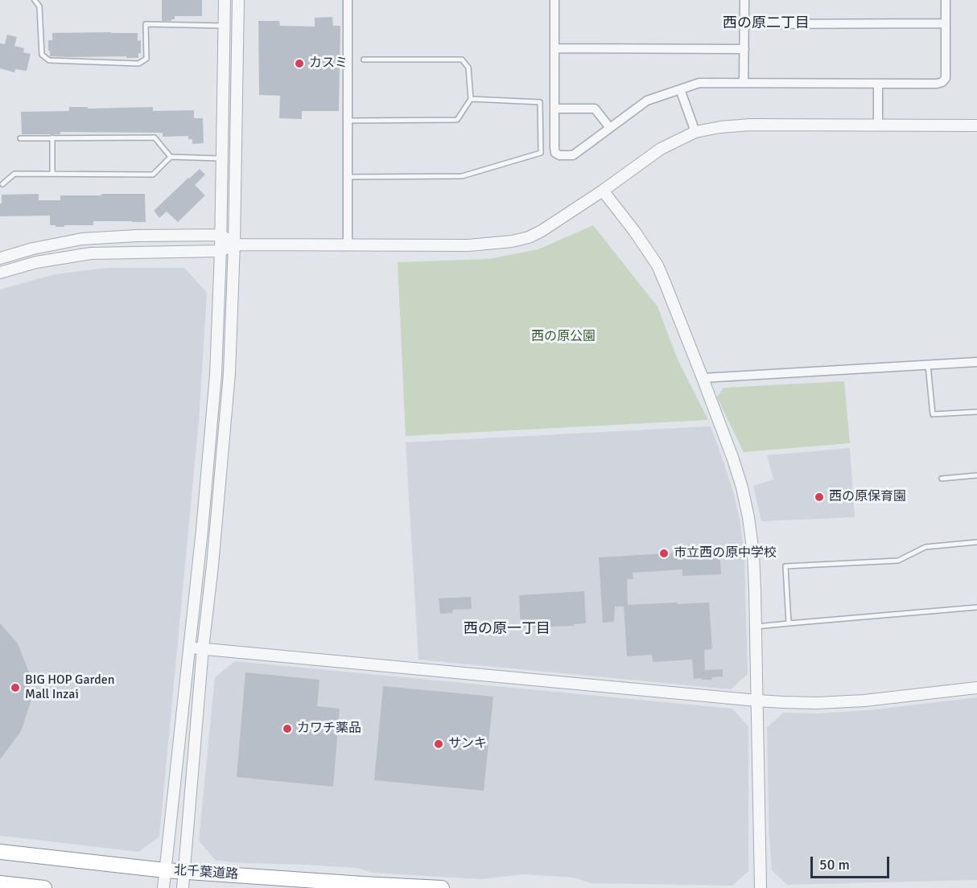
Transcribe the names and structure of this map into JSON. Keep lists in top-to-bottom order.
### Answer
{
  "streets": {
    "highway": ["北千葉道路"]
  },
  "districts": ["西の原二丁目", "西の原一丁目"],
  "parks": ["西の原公園"],
  "places": [
    "カスミ",
    "西の原保育園",
    "市立西の原中学校",
    "BIG HOP Garden Mall Inzai",
    "カワチ薬品",
    "サンキ"
  ],
  "scale_bar": "50 m"
}
